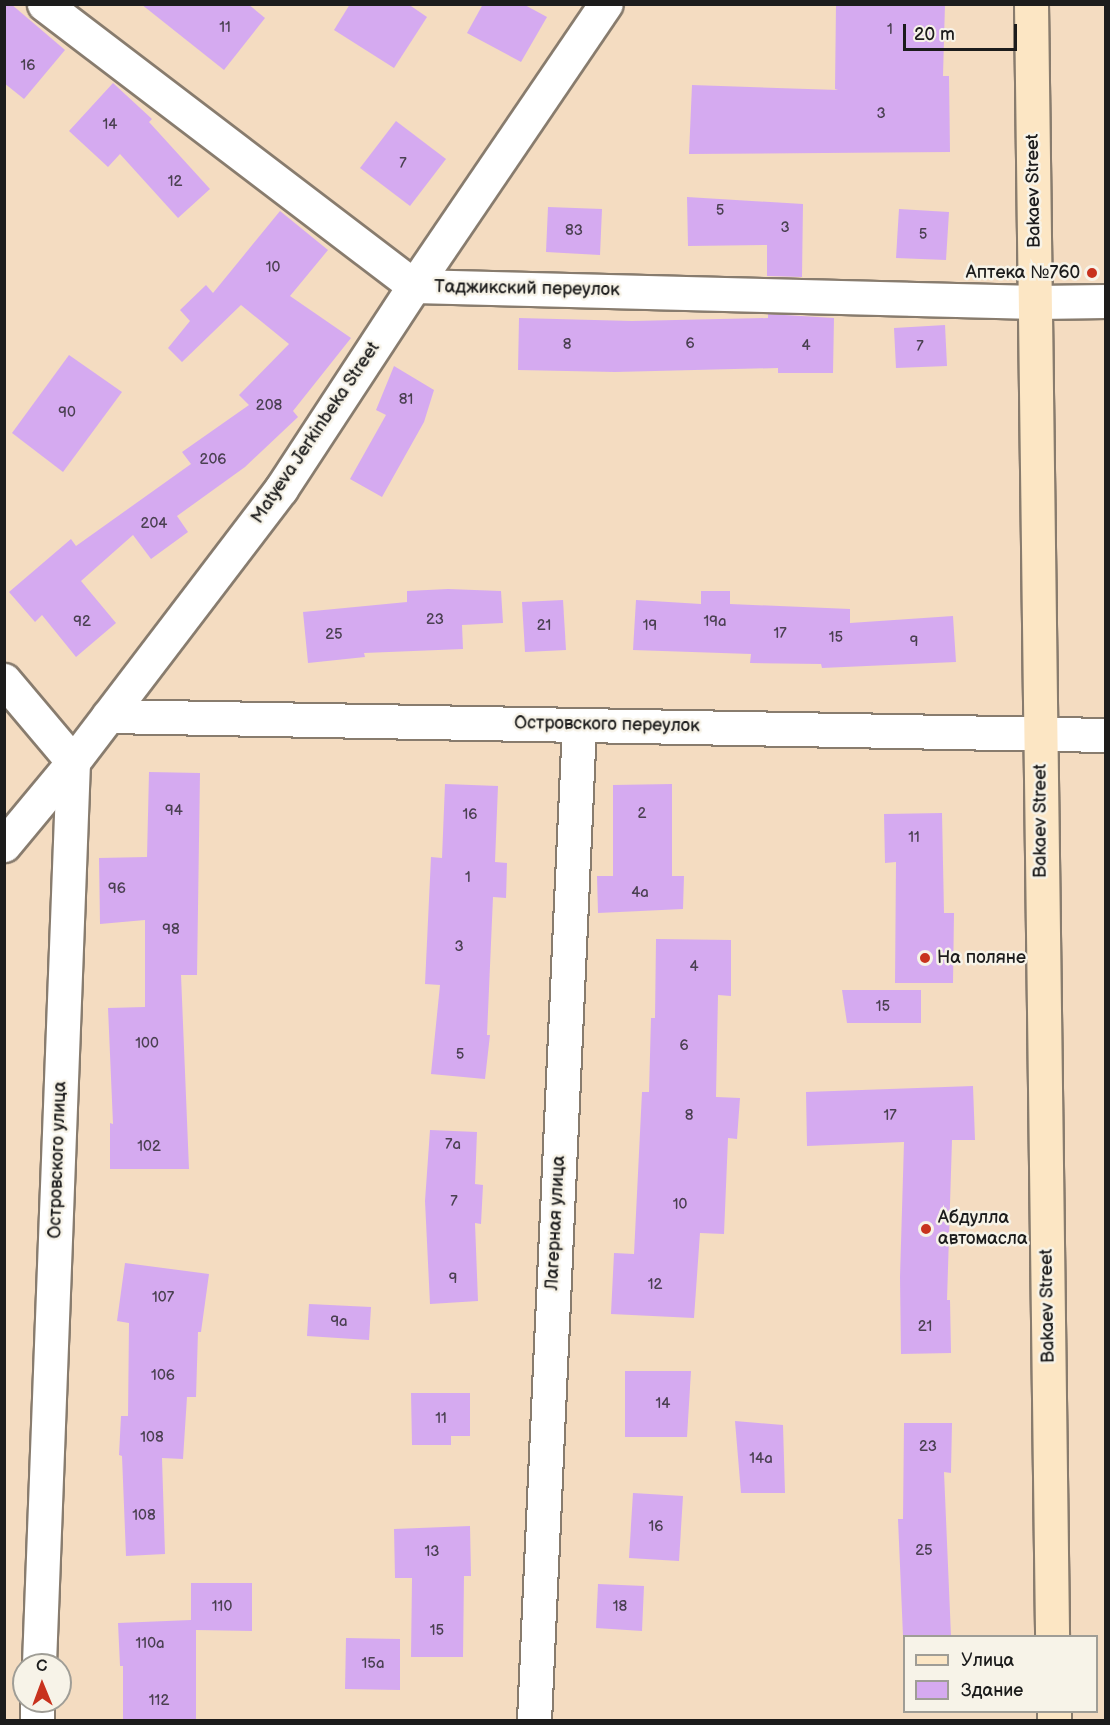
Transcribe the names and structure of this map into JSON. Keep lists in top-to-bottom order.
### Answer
{
  "streets": {
    "main road": ["Bakaev Street"],
    "street": [
      "Таджикский переулок",
      "Matyeva Jerkinbeka Street",
      "Островского переулок",
      "Островского улица",
      "Лагерная улица"
    ]
  },
  "crossings": [
    ["Bakaev Street", "Таджикский переулок"],
    ["Bakaev Street", "Островского переулок"],
    ["Таджикский переулок", "Matyeva Jerkinbeka Street"],
    ["Matyeva Jerkinbeka Street", "Островского переулок"],
    ["Matyeva Jerkinbeka Street", "Островского улица"],
    ["Островского переулок", "Лагерная улица"]
  ],
  "places": ["Аптека №760", "На поляне", "Абдулла автомасла"],
  "house_numbers": [
    "11",
    "1",
    "16",
    "3",
    "14",
    "7",
    "12",
    "5",
    "3",
    "83",
    "5",
    "10",
    "6",
    "8",
    "4",
    "7",
    "81",
    "208",
    "90",
    "206",
    "204",
    "23",
    "92",
    "19a",
    "21",
    "19",
    "17",
    "25",
    "15",
    "9",
    "94",
    "2",
    "16",
    "11",
    "1",
    "96",
    "4a",
    "98",
    "3",
    "4",
    "15",
    "100",
    "6",
    "5",
    "8",
    "17",
    "7a",
    "102",
    "7",
    "10",
    "9",
    "12",
    "107",
    "9a",
    "21",
    "106",
    "14",
    "11",
    "108",
    "23",
    "14a",
    "108",
    "16",
    "25",
    "13",
    "110",
    "18",
    "15",
    "110a",
    "15a",
    "112"
  ],
  "legend": ["Улица", "Здание"],
  "scale_bar": "20 m",
  "north": "top"
}
